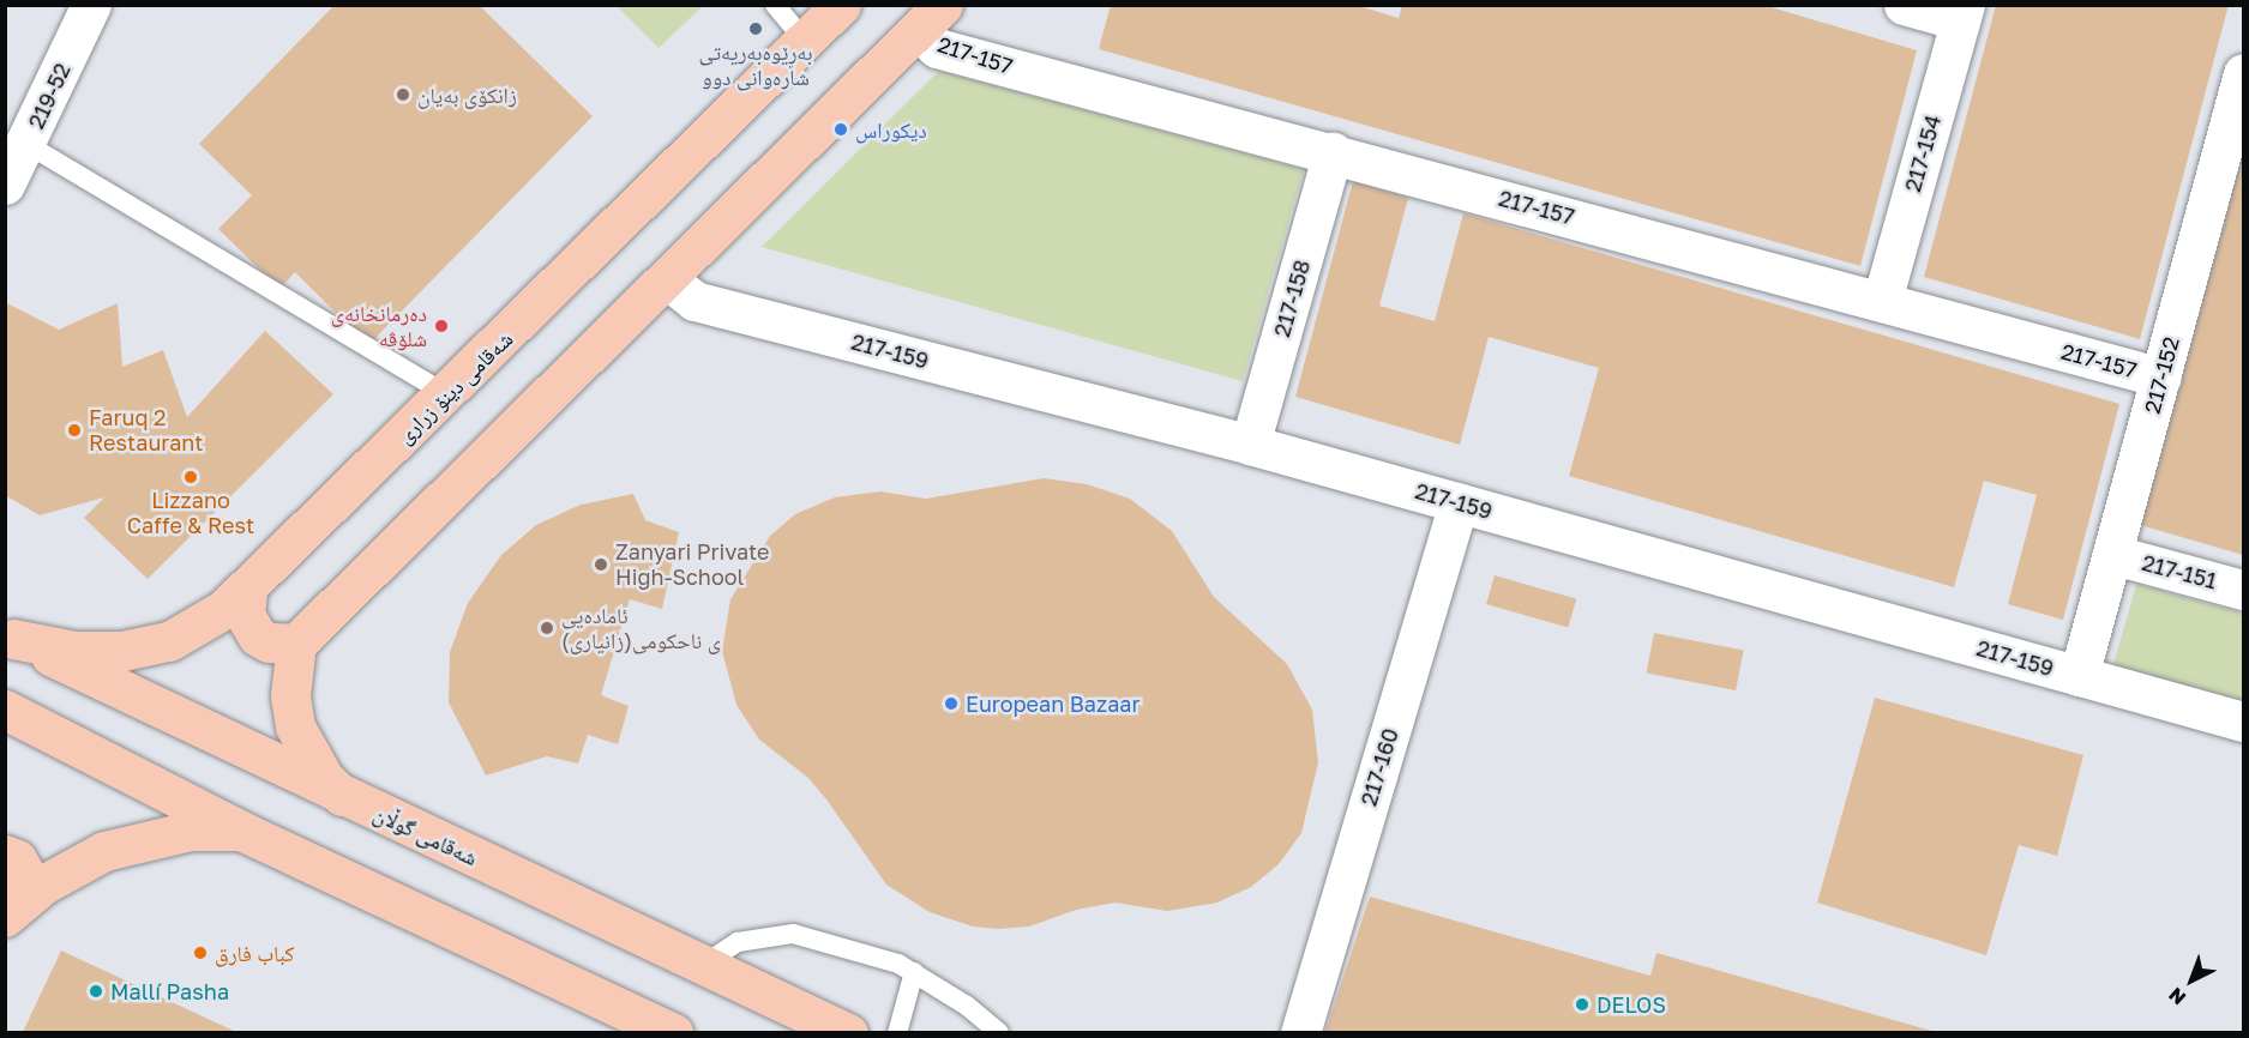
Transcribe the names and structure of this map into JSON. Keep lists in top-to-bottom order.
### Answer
{
  "streets": {
    "main road": ["شەقامی دینۆ زراری", "شەقامی گوڵان"],
    "street": [
      "217-157",
      "219-52",
      "217-154",
      "217-158",
      "217-159",
      "217-152",
      "217-151",
      "217-160"
    ]
  },
  "crossings": [
    ["217-157", "217-154"],
    ["217-157", "217-158"],
    ["217-157", "217-152"],
    ["217-158", "217-159"],
    ["217-159", "217-152"],
    ["217-159", "217-160"],
    ["217-152", "217-151"],
    ["شەقامی دینۆ زراری", "شەقامی گوڵان"]
  ],
  "places": [
    "بەڕێوەبەریەتی شارەوانی دوو",
    "زانکۆی بەیان",
    "ديكوراس",
    "دەرمانخانەی شلۆڤە",
    "Faruq 2 Restaurant",
    "Lizzano Caffe & Rest",
    "Zanyari Private High-School",
    "ئامادەیی (زانیاری)ی ناحکومی",
    "European Bazaar",
    "كباب فارق",
    "Mallí Pasha",
    "DELOS"
  ],
  "north": "bottom left"
}
